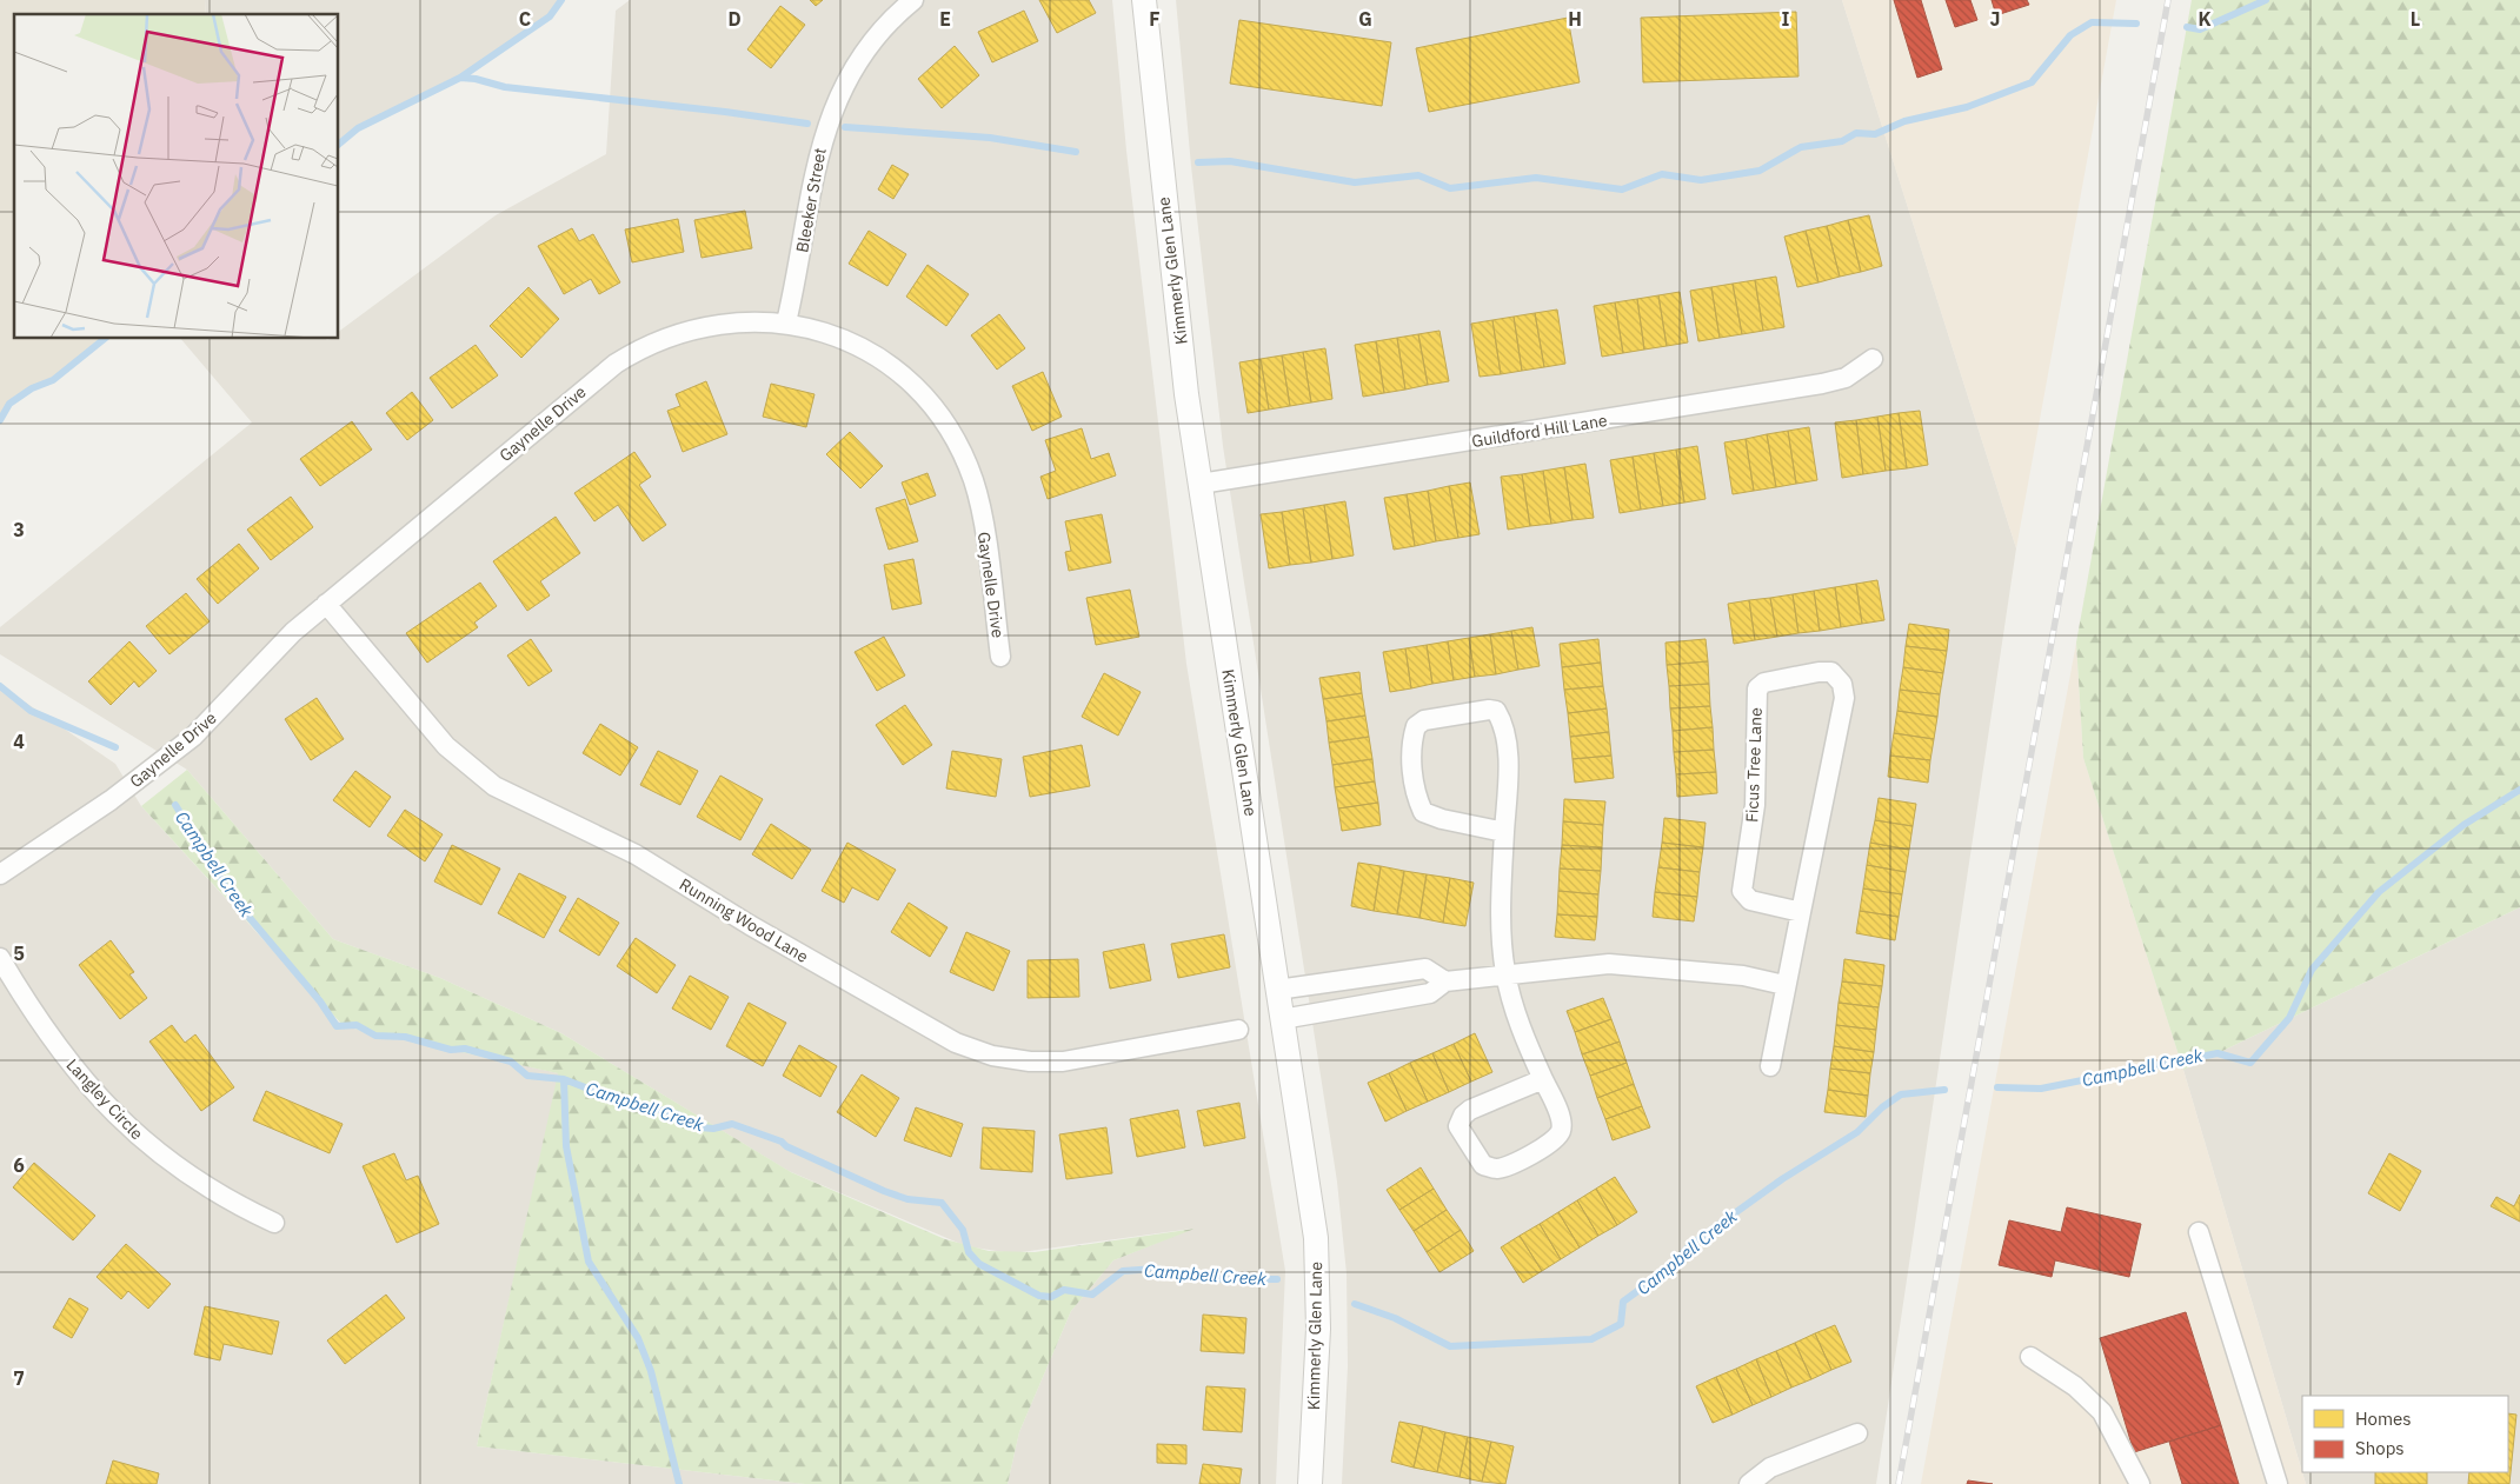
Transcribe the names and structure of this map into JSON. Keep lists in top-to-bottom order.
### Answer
{
  "streets": {
    "street": [
      "Bleeker Street",
      "Kimmerly Glen Lane",
      "Gaynelle Drive",
      "Guildford Hill Lane",
      "Ficus Tree Lane",
      "Running Wood Lane",
      "Langley Circle"
    ]
  },
  "crossings": [
    ["Bleeker Street", "Gaynelle Drive"],
    ["Kimmerly Glen Lane", "Guildford Hill Lane"],
    ["Gaynelle Drive", "Running Wood Lane"]
  ],
  "water": ["Campbell Creek"],
  "legend": ["Homes", "Shops"],
  "grid": {
    "columns": [
      "C",
      "D",
      "E",
      "F",
      "G",
      "H",
      "I",
      "J",
      "K",
      "L"
    ],
    "rows": [
      "3",
      "4",
      "5",
      "6",
      "7"
    ]
  }
}
